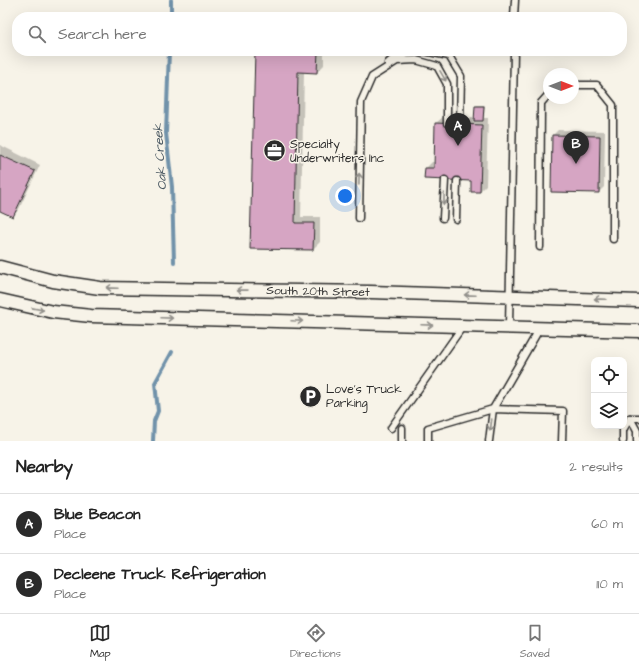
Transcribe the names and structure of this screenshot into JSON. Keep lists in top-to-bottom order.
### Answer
{
  "streets": {
    "street": ["South 20th Street"]
  },
  "water": ["Oak Creek"],
  "places": {
    "office": ["Specialty Underwriters Inc"],
    "parking": ["Love's Truck Parking"]
  },
  "north": "right",
  "page": {
    "search": "Search here",
    "pins": ["A", "B"],
    "heading": ["Nearby", "2 results"],
    "list": [
      {
        "mark": "A",
        "name": "Blue Beacon",
        "note": "Place",
        "value": "60 m"
      },
      {
        "mark": "B",
        "name": "Decleene Truck Refrigeration",
        "note": "Place",
        "value": "110 m"
      }
    ],
    "nav": ["Map", "Directions", "Saved"]
  }
}
